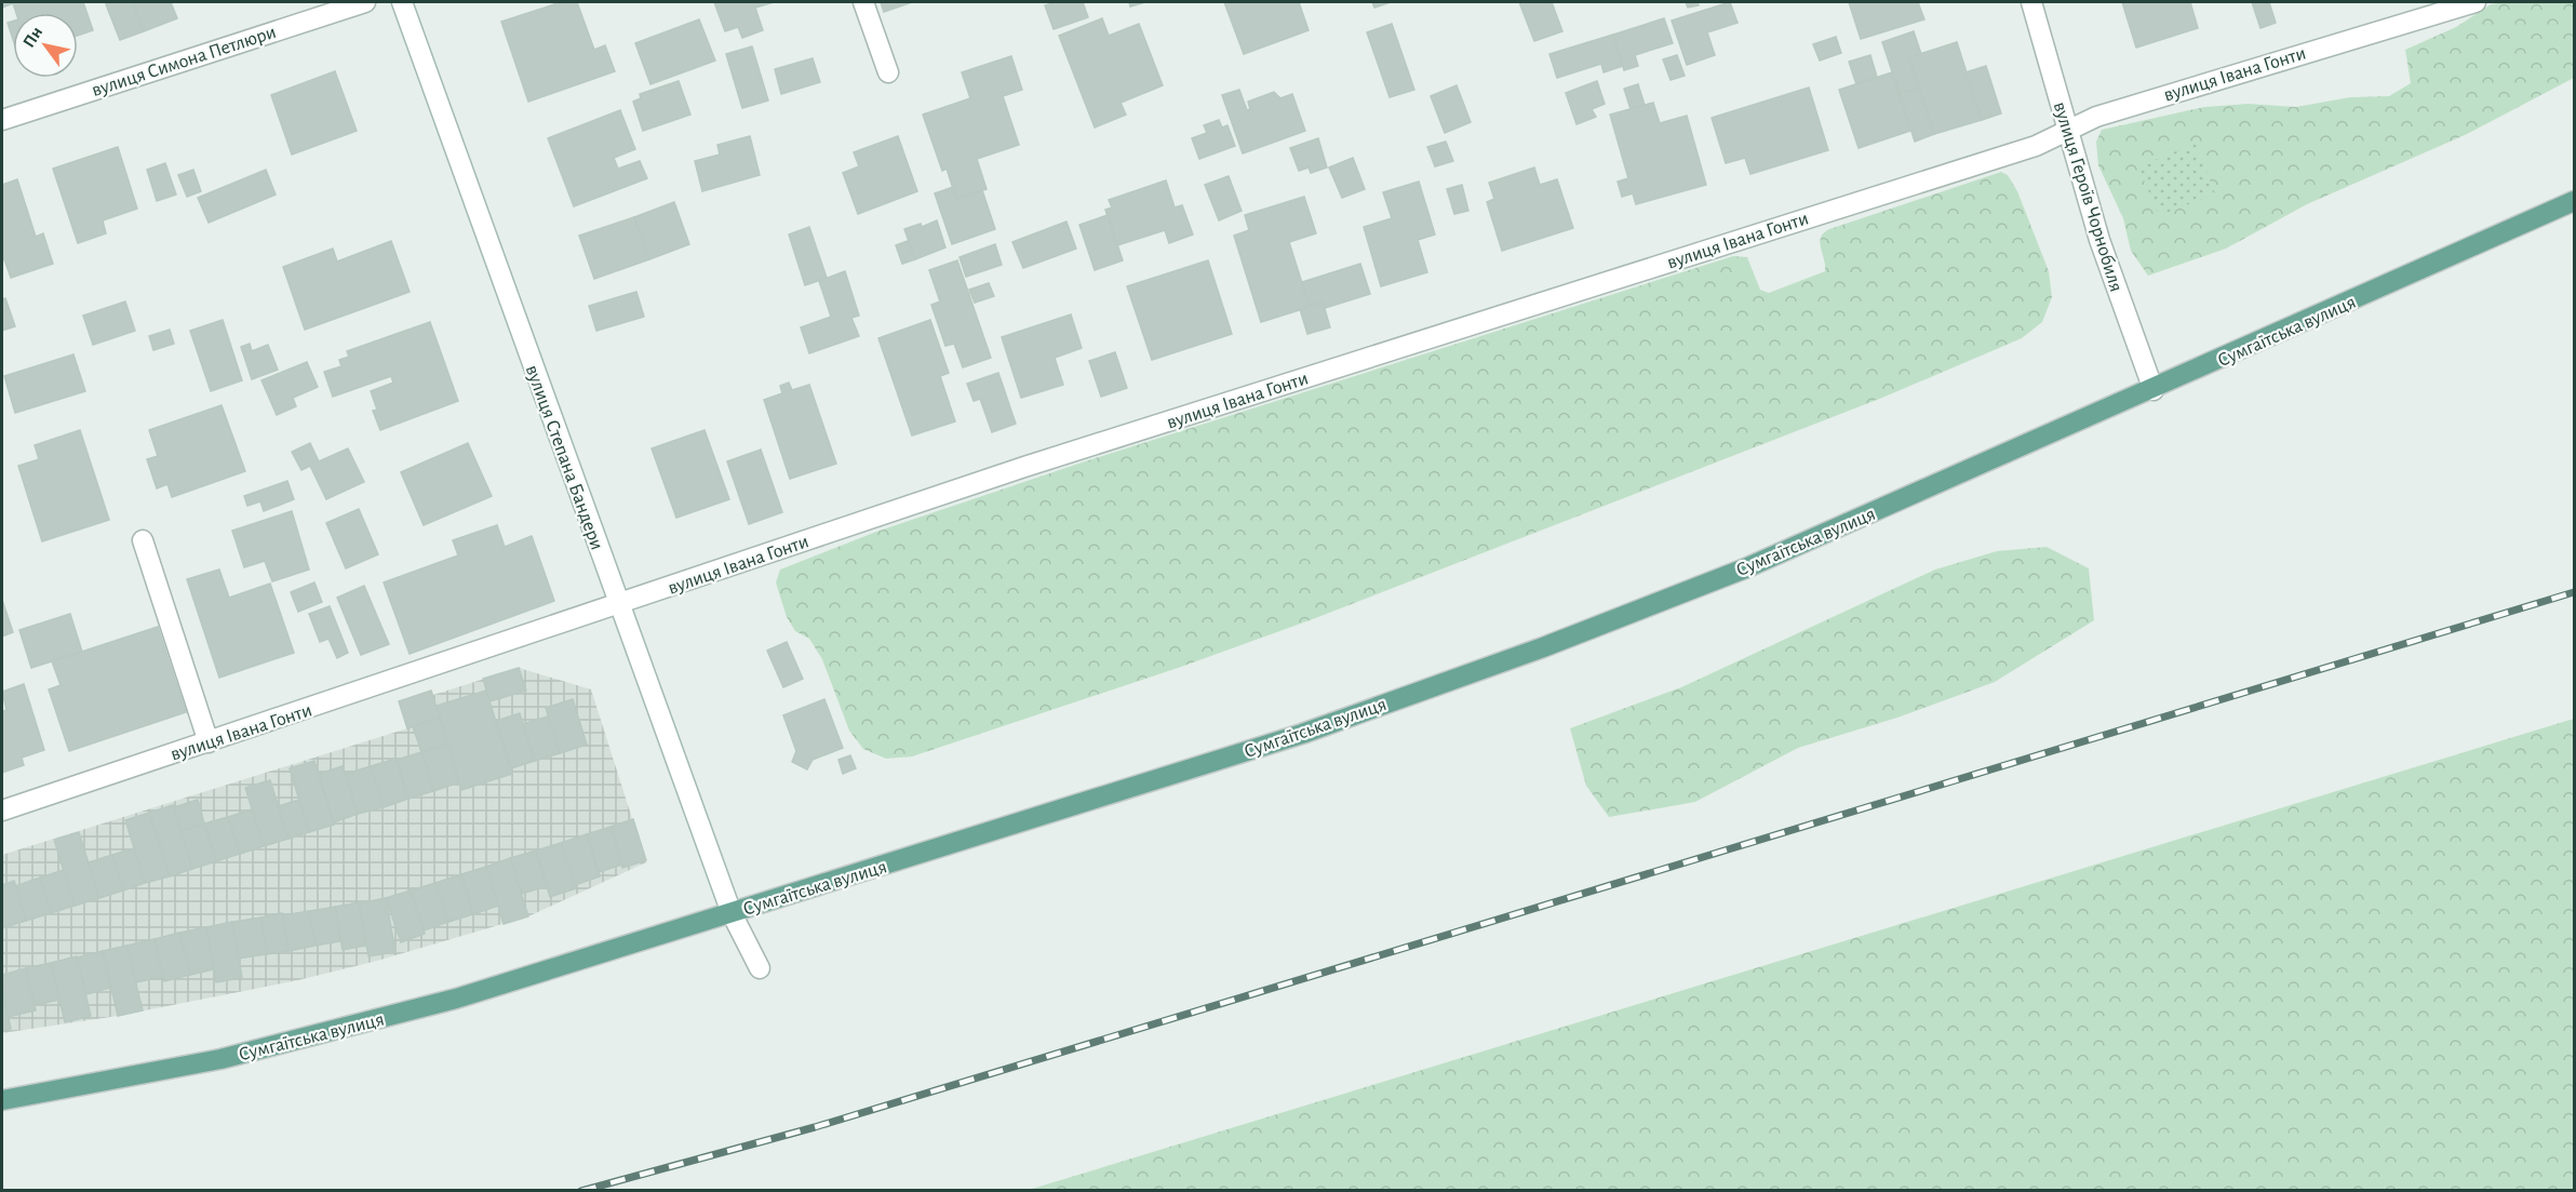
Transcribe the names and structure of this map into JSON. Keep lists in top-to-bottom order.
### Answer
{
  "streets": {
    "main road": ["Сумгаїтська вулиця"],
    "street": [
      "вулиця Симона Петлюри",
      "вулиця Івана Гонти",
      "вулиця Героїв Чорнобиля",
      "вулиця Степана Бандери"
    ]
  },
  "crossings": [
    ["вулиця Івана Гонти", "вулиця Героїв Чорнобиля"],
    ["вулиця Івана Гонти", "вулиця Степана Бандери"],
    ["вулиця Героїв Чорнобиля", "Сумгаїтська вулиця"],
    ["Сумгаїтська вулиця", "вулиця Степана Бандери"]
  ],
  "north": "top left"
}
